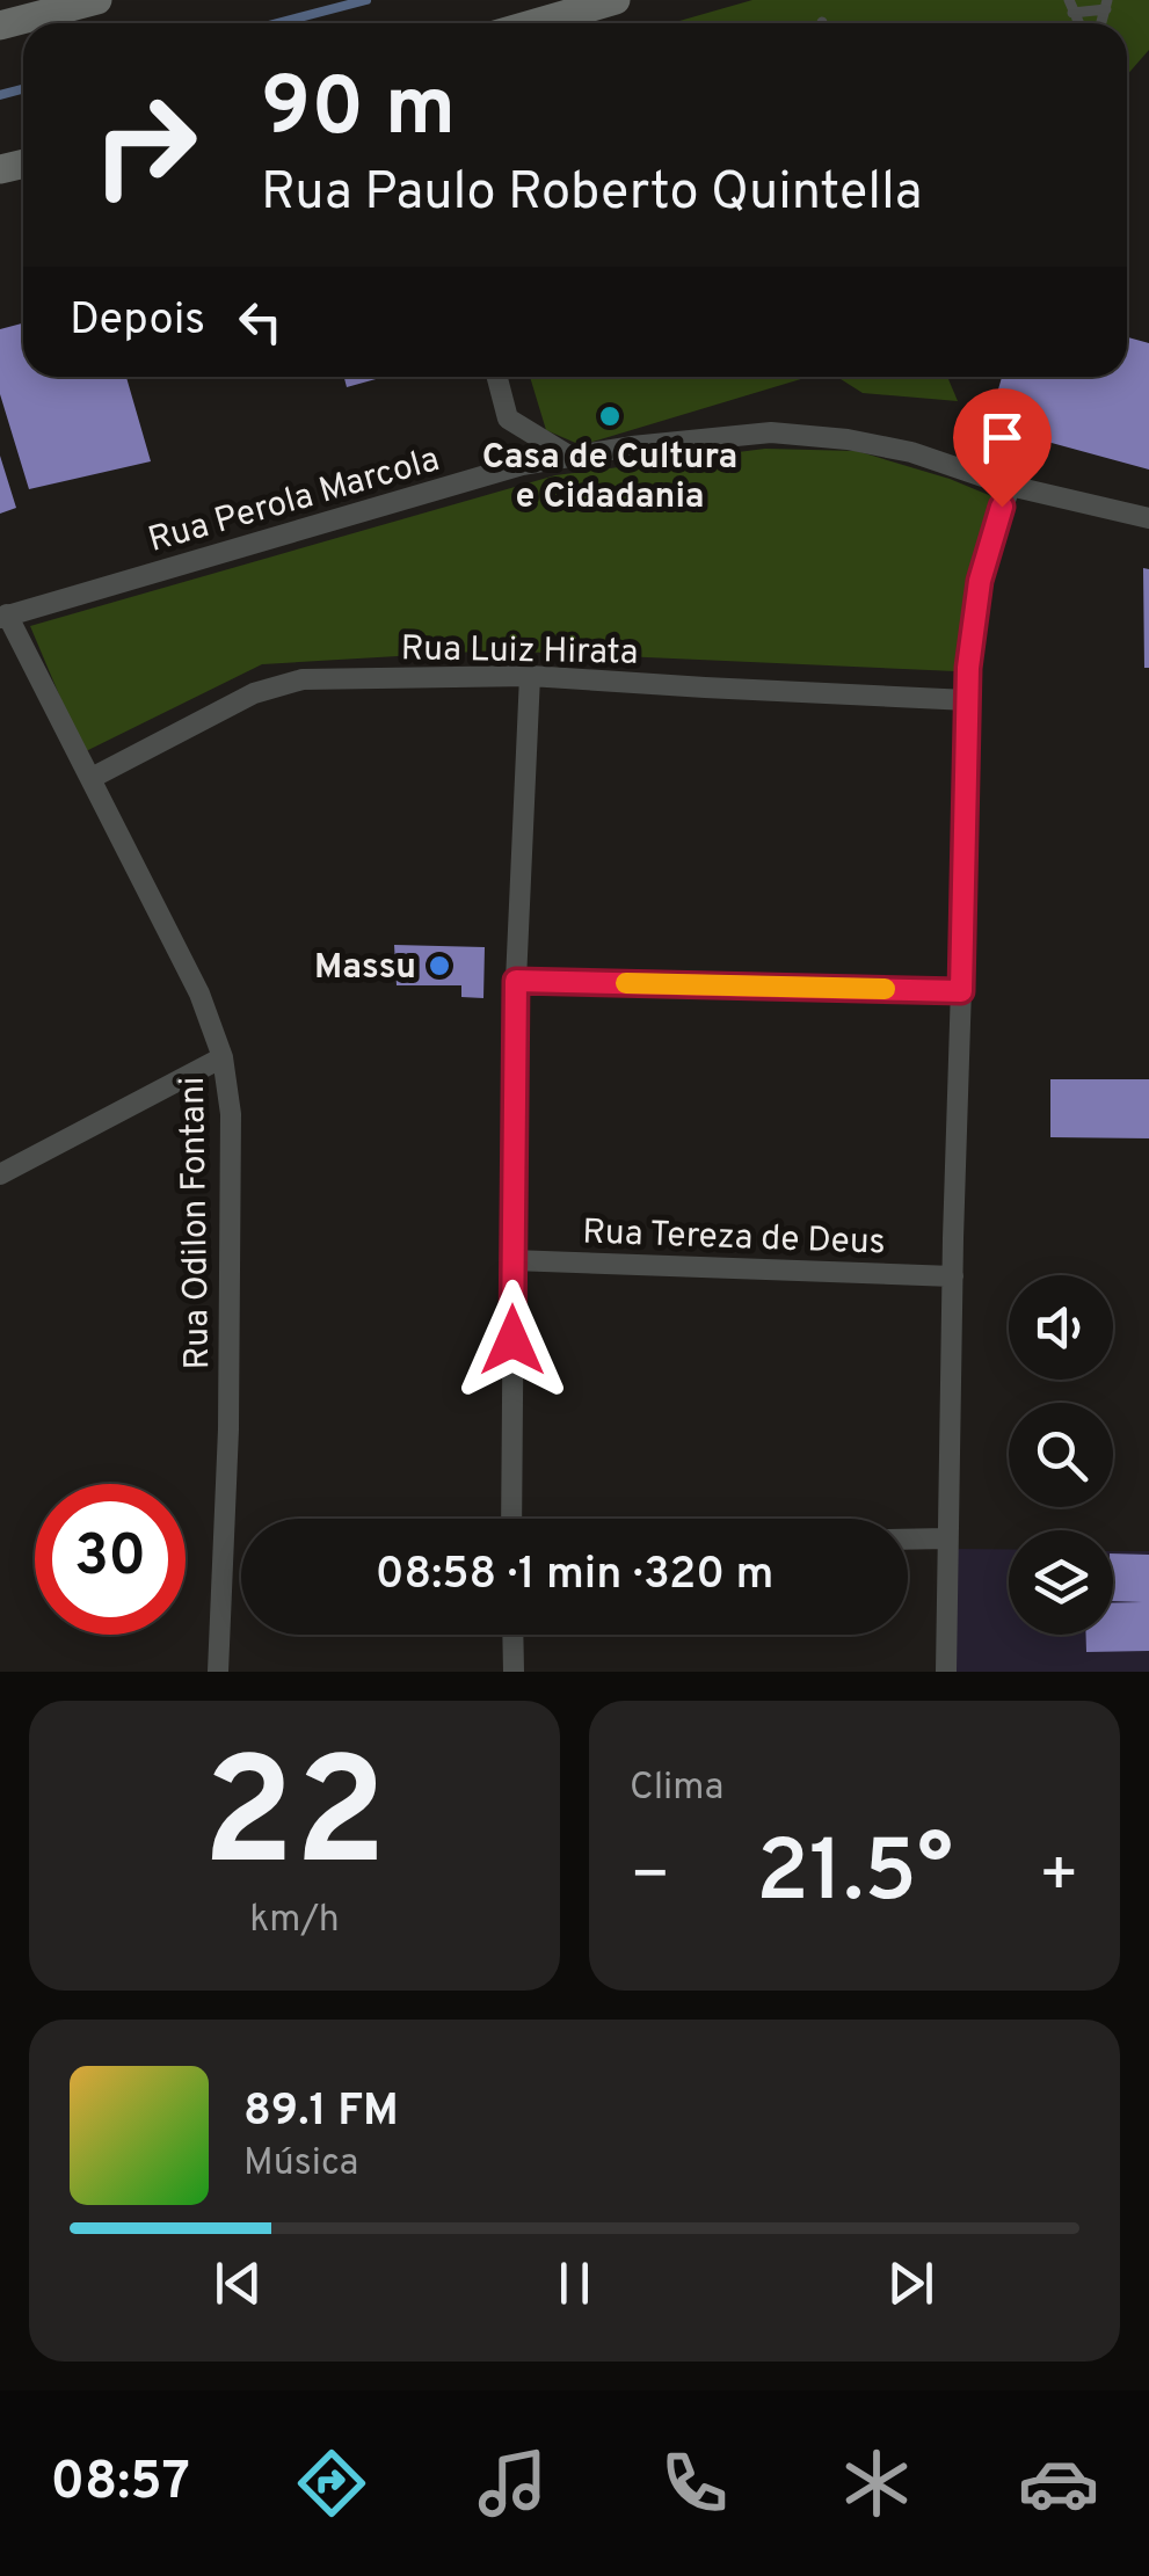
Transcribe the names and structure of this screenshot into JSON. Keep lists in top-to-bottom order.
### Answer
{
  "streets": {
    "street": [
      "Rua Perola Marcola",
      "Rua Luiz Hirata",
      "Rua Odilon Fontani",
      "Rua Tereza de Deus"
    ]
  },
  "crossings": [
    ["Rua Perola Marcola", "Rua Odilon Fontani"],
    ["Rua Luiz Hirata", "Rua Odilon Fontani"]
  ],
  "places": ["Casa de Cultura e Cidadania", "Massu"],
  "page": {
    "turn": ["90 m", "Rua Paulo Roberto Quintella"],
    "then": "Depois",
    "limit": "30",
    "trip": "08:58 · 1 min · 320 m",
    "tile": [
      ["22", "km/h"],
      "Clima"
    ],
    "heat": ["−", "21.5°", "+"],
    "song": ["89.1 FM", "Música"],
    "tabs": "08:57"
  }
}
